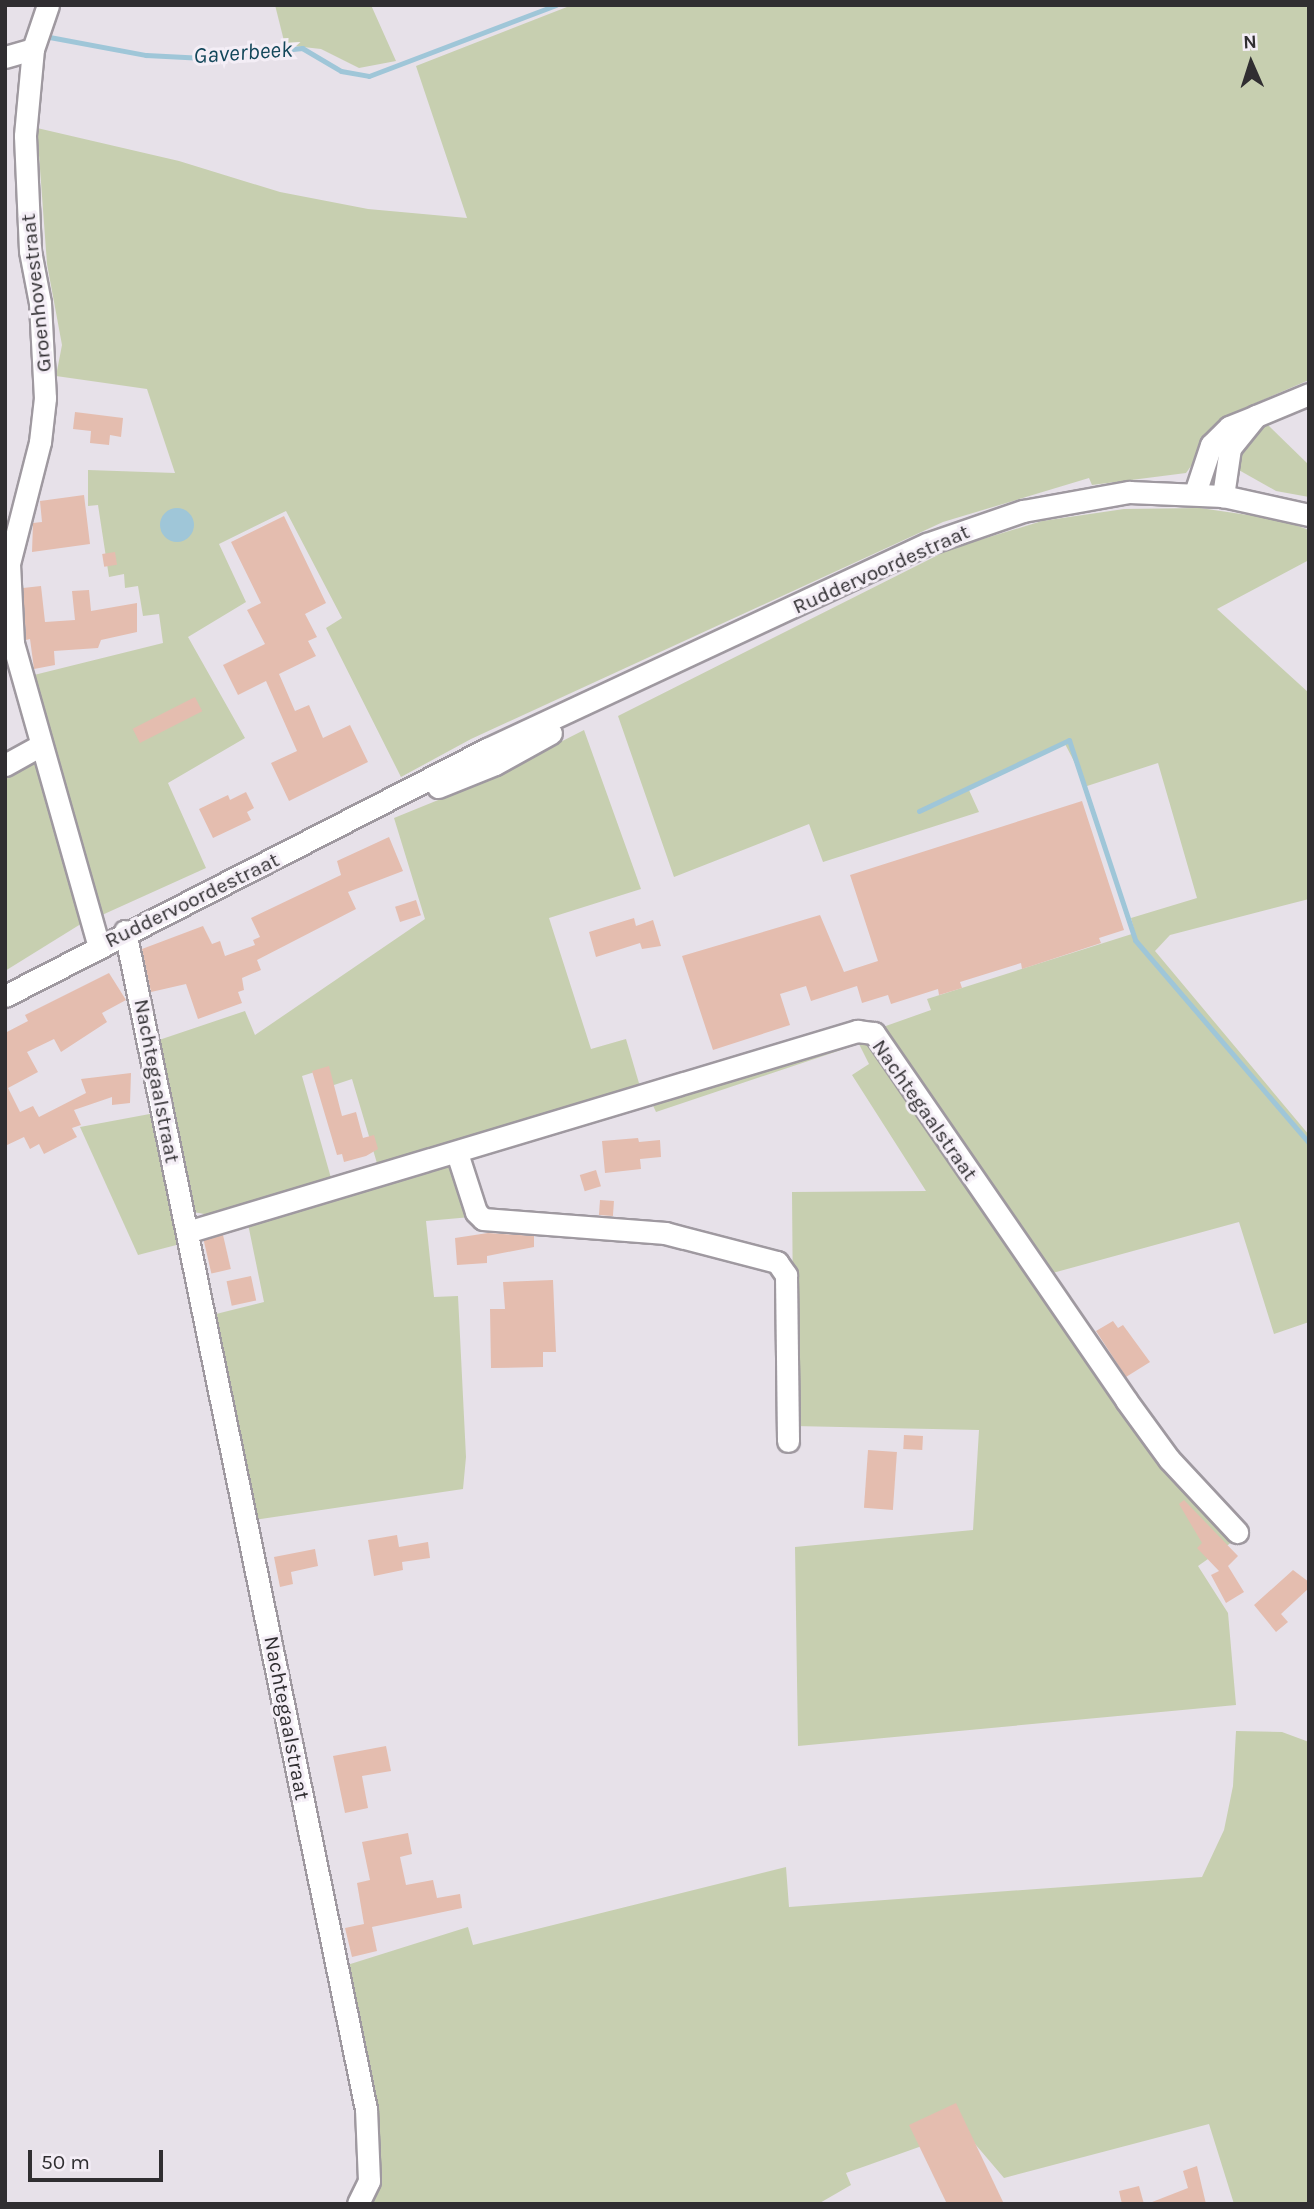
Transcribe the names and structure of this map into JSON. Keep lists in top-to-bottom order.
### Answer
{
  "streets": {
    "street": ["Groenhovestraat", "Ruddervoordestraat", "Nachtegaalstraat"]
  },
  "crossings": [
    ["Groenhovestraat", "Ruddervoordestraat"],
    ["Ruddervoordestraat", "Nachtegaalstraat"]
  ],
  "water": ["Gaverbeek"],
  "scale_bar": "50 m",
  "north": "top"
}
